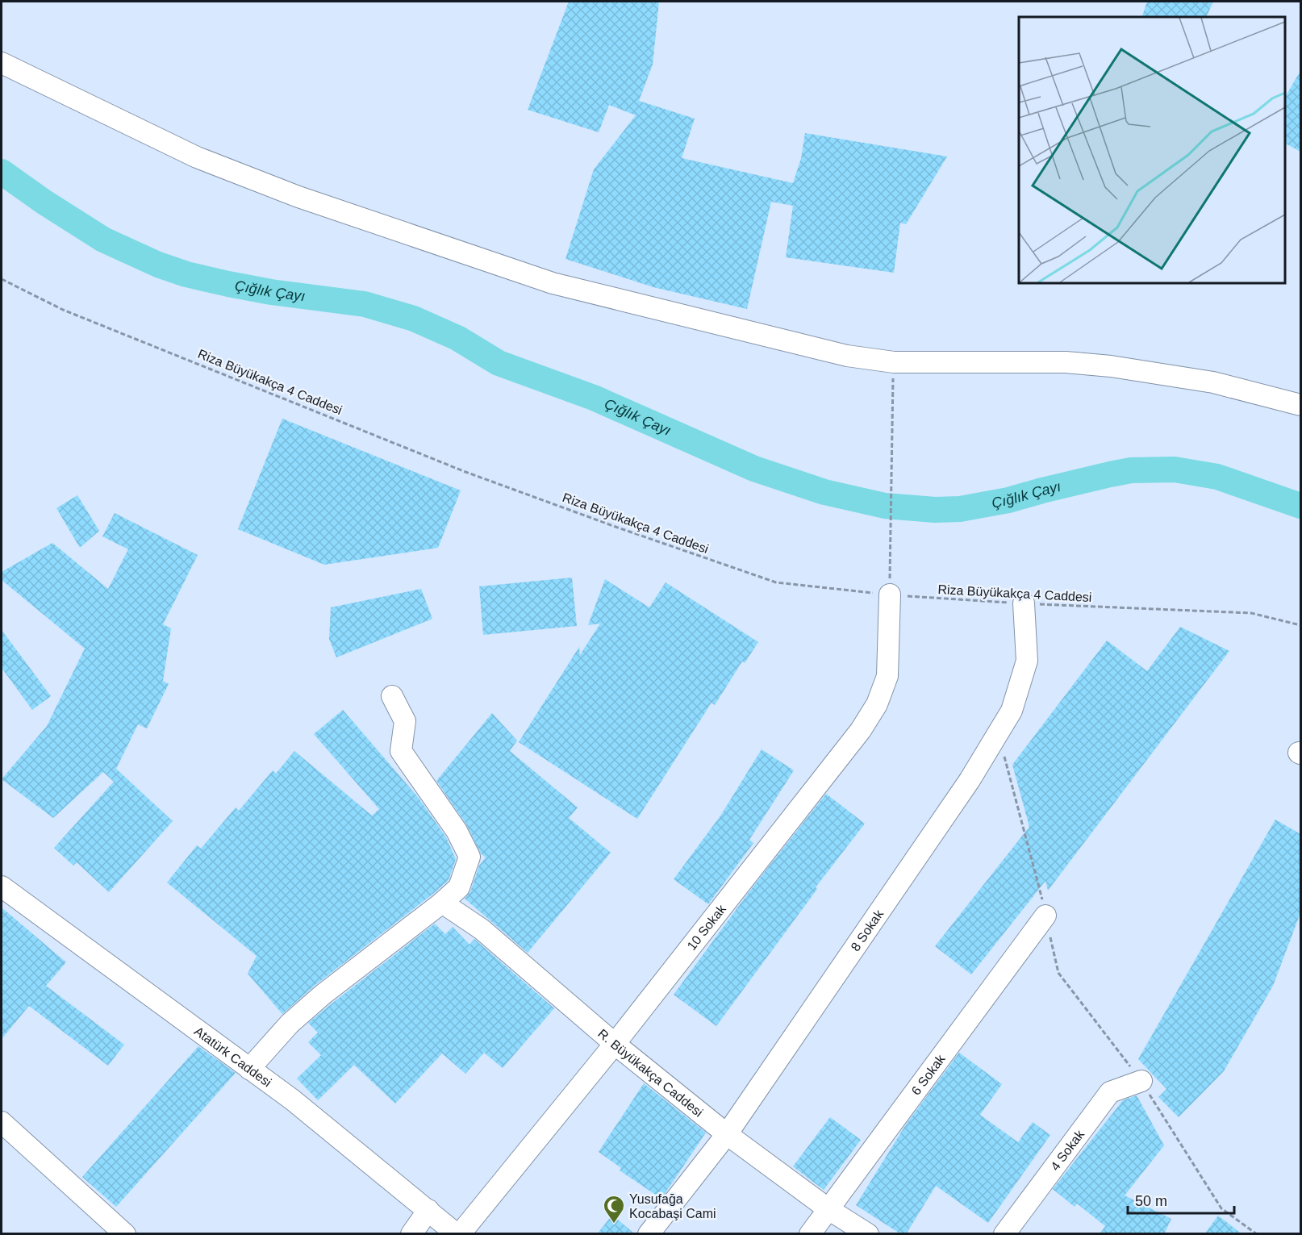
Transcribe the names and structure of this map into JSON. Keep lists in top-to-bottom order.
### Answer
{
  "streets": {
    "street": [
      "10 Sokak",
      "8 Sokak",
      "Atatürk Caddesi",
      "R. Büyükakça Caddesi",
      "6 Sokak",
      "4 Sokak"
    ],
    "path": ["Riza Büyükakça 4 Caddesi"]
  },
  "crossings": [
    ["Riza Büyükakça 4 Caddesi", "10 Sokak"],
    ["Riza Büyükakça 4 Caddesi", "8 Sokak"],
    ["10 Sokak", "Atatürk Caddesi"],
    ["10 Sokak", "R. Büyükakça Caddesi"],
    ["8 Sokak", "R. Büyükakça Caddesi"],
    ["R. Büyükakça Caddesi", "6 Sokak"]
  ],
  "water": ["Çığlık Çayı"],
  "places": {
    "mosque": ["Yusufağa Kocabaşi Cami"]
  },
  "scale_bar": "50 m"
}
